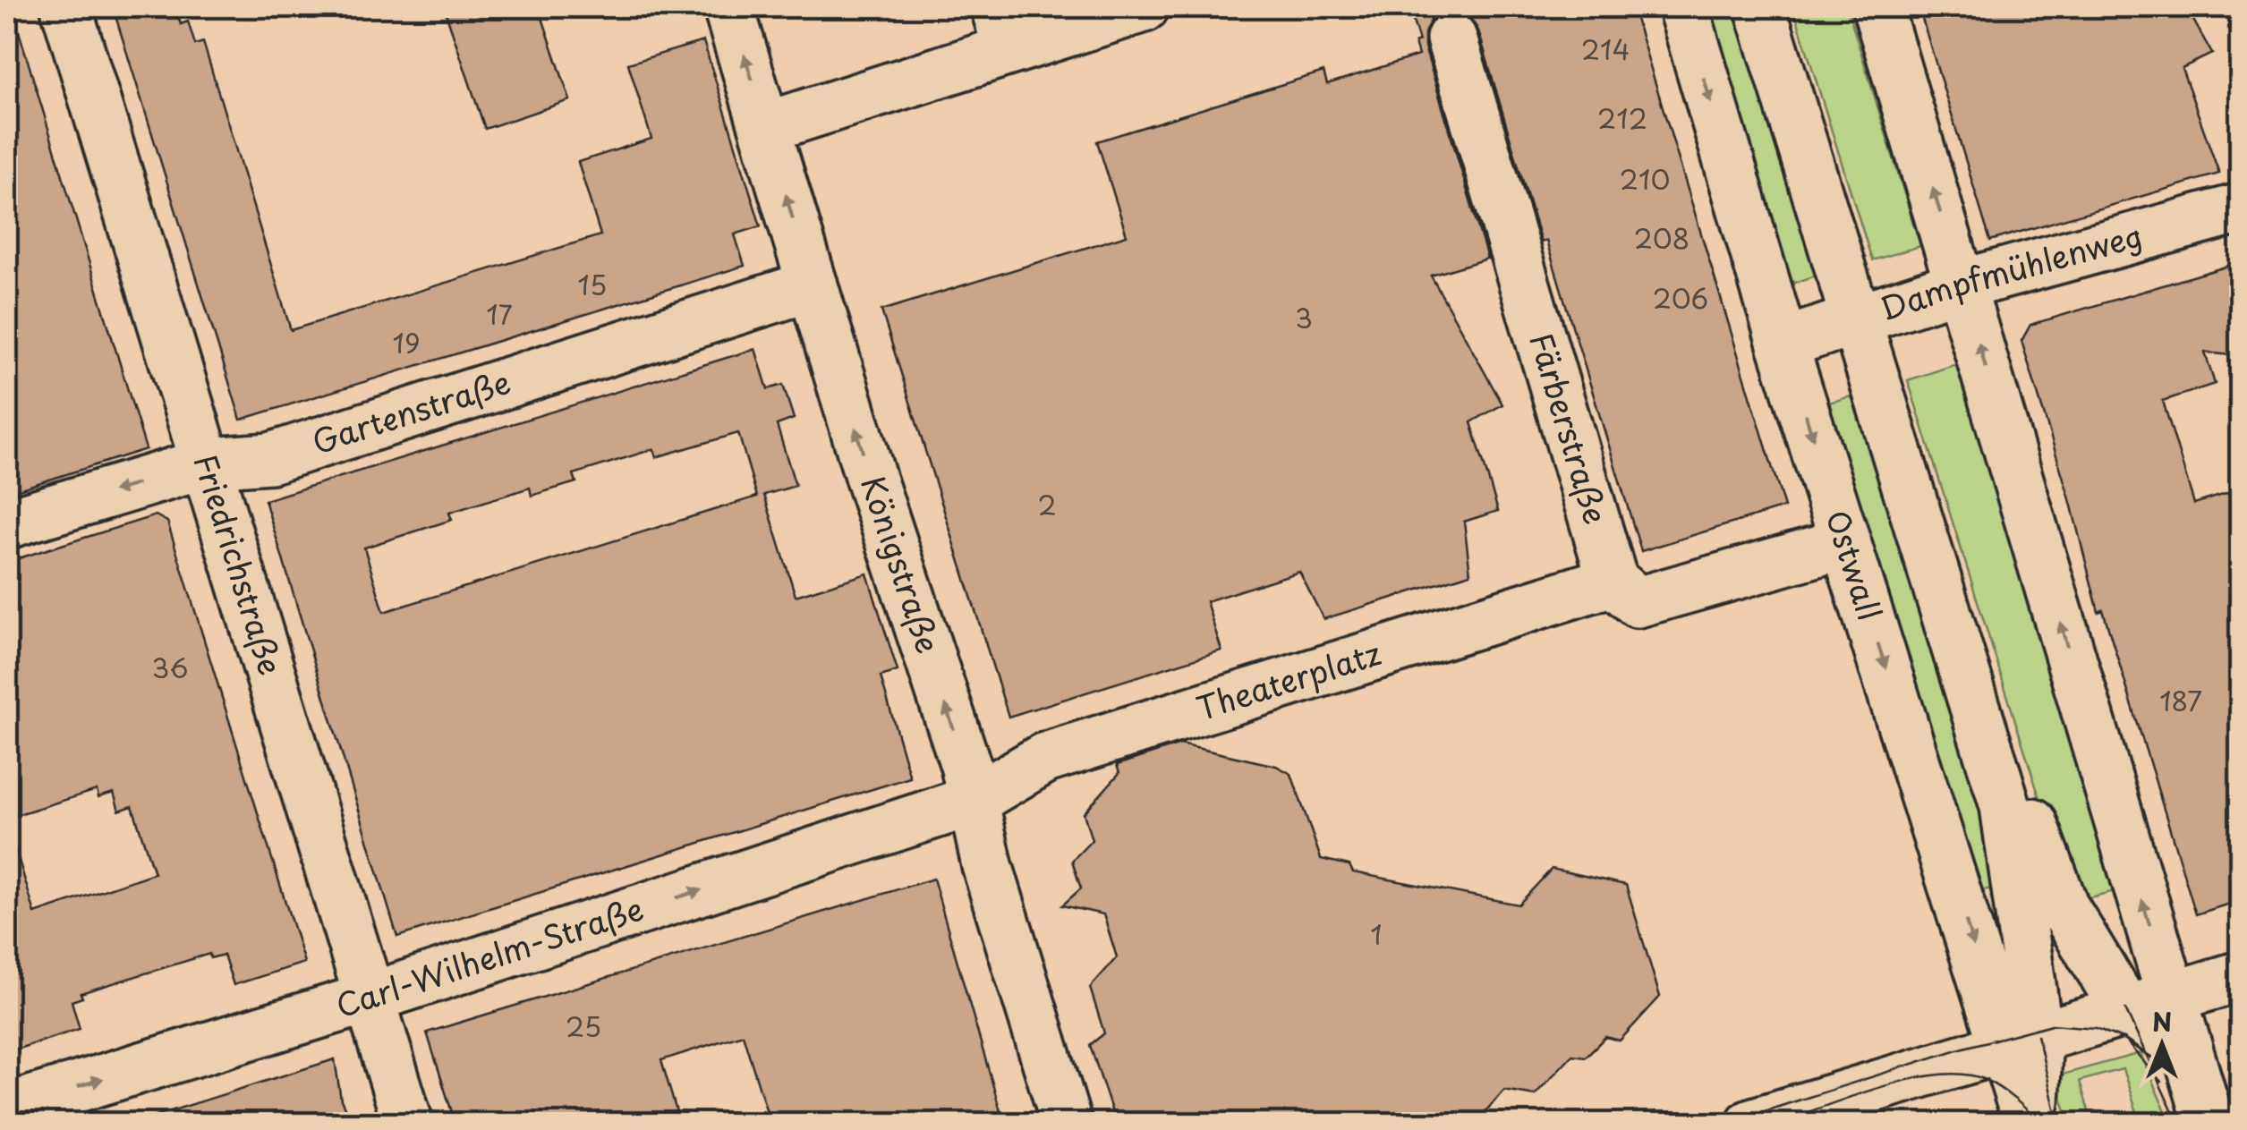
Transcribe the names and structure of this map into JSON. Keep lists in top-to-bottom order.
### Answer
{
  "streets": {
    "street": [
      "Dampfmühlenweg",
      "Gartenstraße",
      "Färberstraße",
      "Friedrichstraße",
      "Königstraße",
      "Ostwall",
      "Theaterplatz",
      "Carl-Wilhelm-Straße"
    ]
  },
  "crossings": [
    ["Dampfmühlenweg", "Ostwall"],
    ["Gartenstraße", "Friedrichstraße"],
    ["Gartenstraße", "Königstraße"],
    ["Färberstraße", "Theaterplatz"],
    ["Friedrichstraße", "Carl-Wilhelm-Straße"],
    ["Königstraße", "Theaterplatz"],
    ["Königstraße", "Carl-Wilhelm-Straße"],
    ["Theaterplatz", "Carl-Wilhelm-Straße"]
  ],
  "one_way": ["Königstraße", "Carl-Wilhelm-Straße"],
  "house_numbers": [
    "214",
    "212",
    "210",
    "208",
    "15",
    "206",
    "17",
    "3",
    "19",
    "2",
    "36",
    "187",
    "1",
    "25"
  ],
  "north": "top"
}
